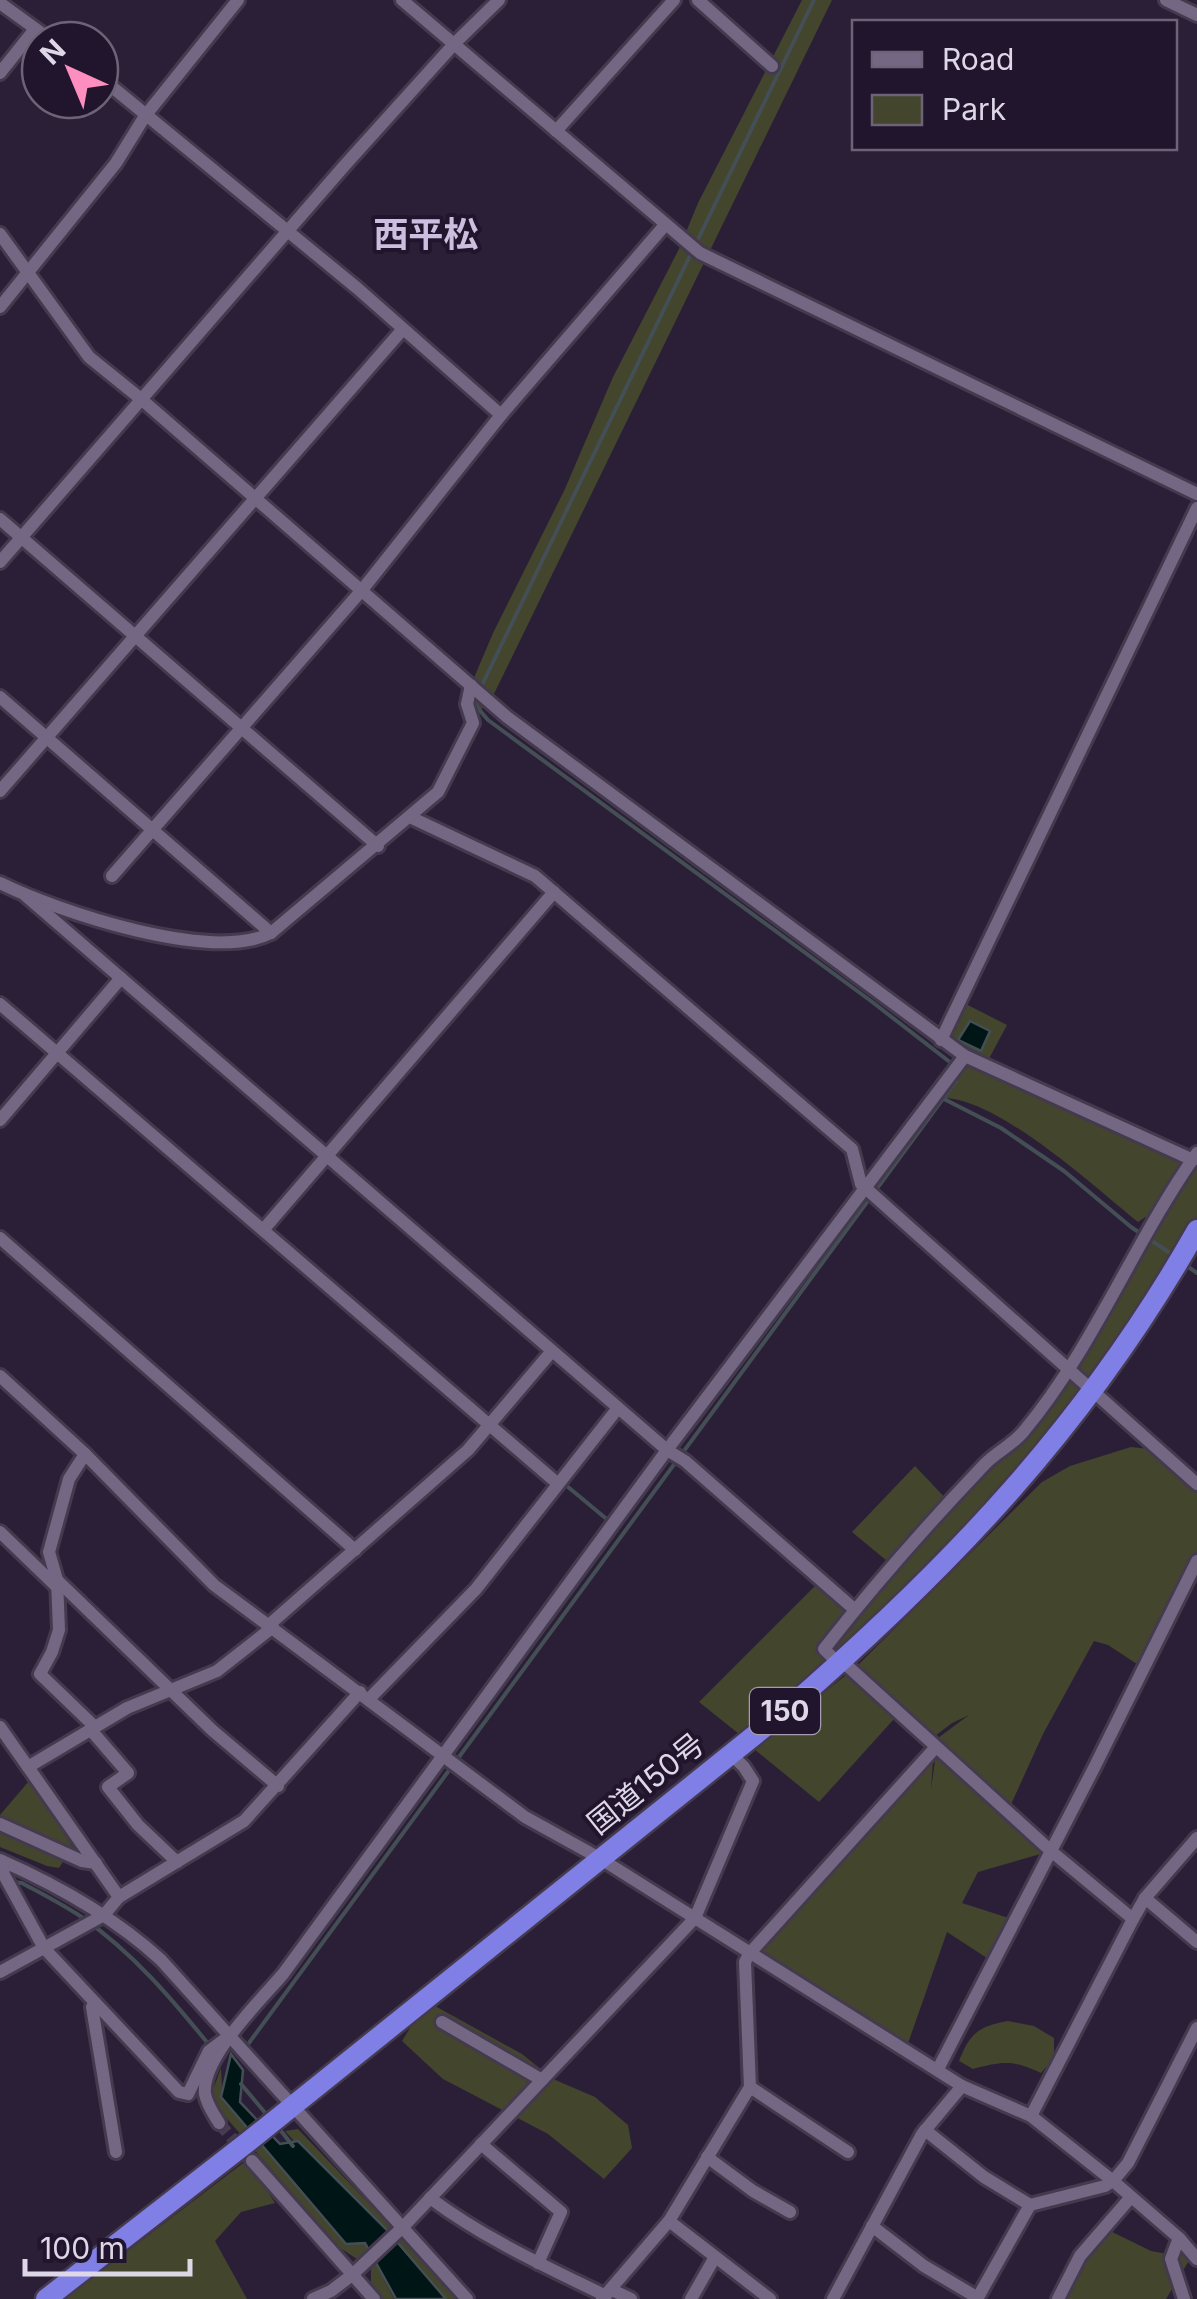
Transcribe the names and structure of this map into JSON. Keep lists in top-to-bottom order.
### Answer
{
  "streets": {
    "highway": ["150", "国道150号"]
  },
  "districts": ["西平松"],
  "legend": ["Road", "Park"],
  "scale_bar": "100 m",
  "north": "top left"
}
